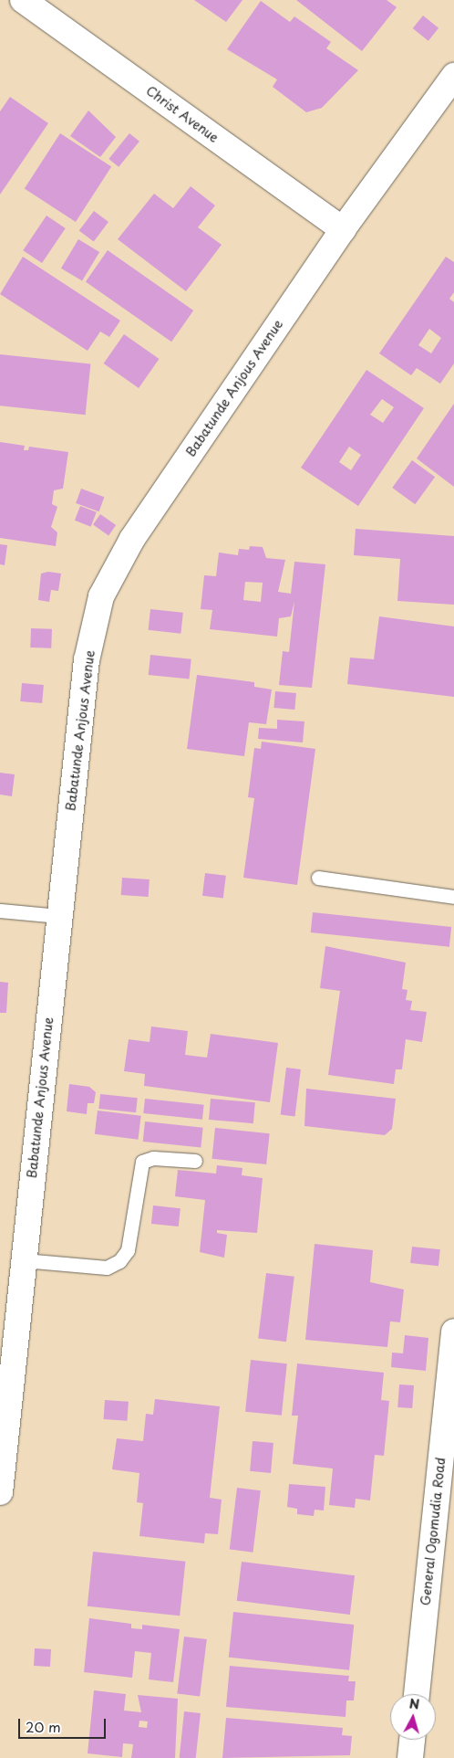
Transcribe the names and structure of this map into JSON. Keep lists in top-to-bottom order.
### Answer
{
  "streets": {
    "street": ["Christ Avenue", "Babatunde Anjous Avenue", "General Ogomudia Road"]
  },
  "crossings": [
    ["Christ Avenue", "Babatunde Anjous Avenue"]
  ],
  "scale_bar": "20 m",
  "north": "top"
}
